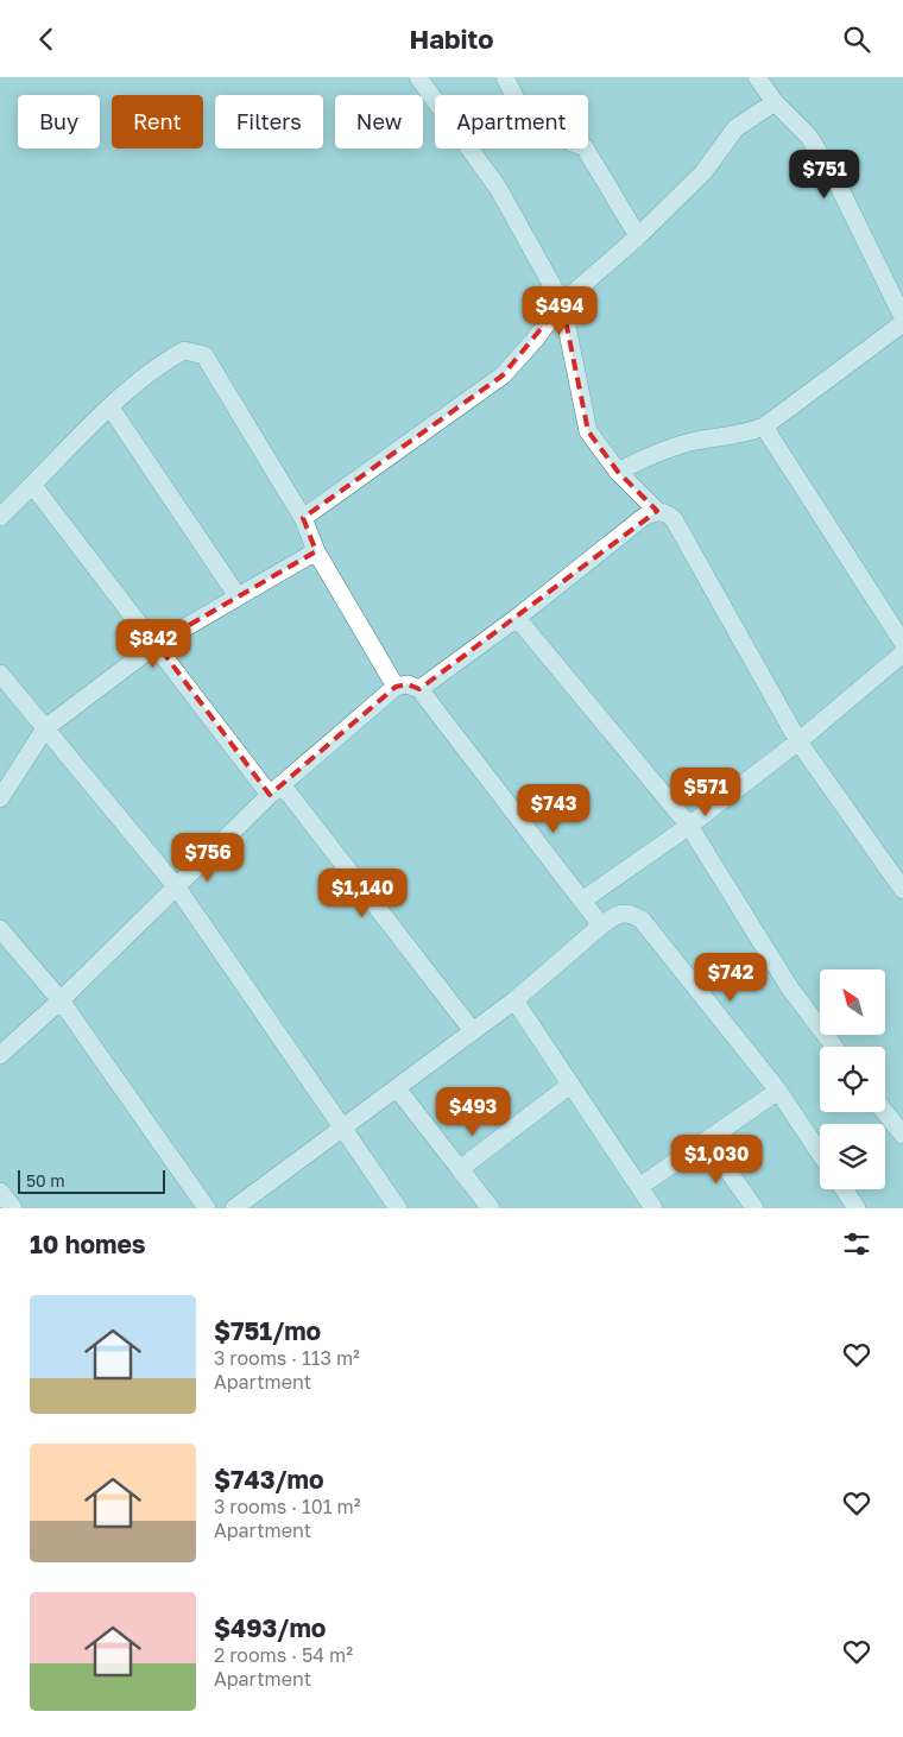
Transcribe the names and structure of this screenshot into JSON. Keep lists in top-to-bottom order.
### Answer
{
  "scale_bar": "50 m",
  "north": "top left",
  "page": {
    "header": "Habito",
    "chip": [
      "Buy",
      "Rent",
      "Filters",
      "New",
      "Apartment"
    ],
    "price": [
      "$751",
      "$494",
      "$842",
      "$571",
      "$743",
      "$756",
      "$1,140",
      "$742",
      "$493",
      "$1,030"
    ],
    "scale": "50 m",
    "heading": "10 homes",
    "list": [
      {
        "name": "$751/mo",
        "note": "3 rooms · 113 m² · Apartment"
      },
      {
        "name": "$743/mo",
        "note": "3 rooms · 101 m² · Apartment"
      },
      {
        "name": "$493/mo",
        "note": "2 rooms · 54 m² · Apartment"
      }
    ]
  }
}
